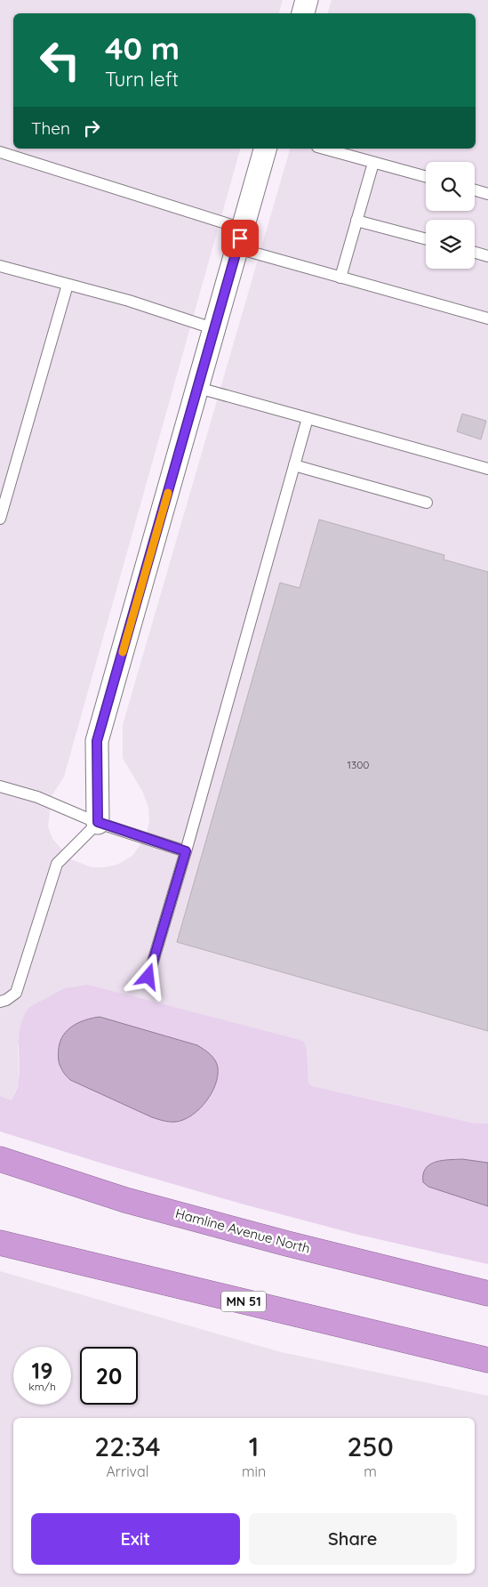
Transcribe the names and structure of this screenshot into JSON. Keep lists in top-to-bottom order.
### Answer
{
  "streets": {
    "highway": ["Hamline Avenue North", "MN 51"]
  },
  "house_numbers": ["1300"],
  "page": {
    "turn": ["40 m", "Turn left"],
    "then": "Then",
    "speed": "19 km/h",
    "limit": "20",
    "eta": [
      "22:34",
      "Arrival",
      "1",
      "min",
      "250",
      "m"
    ],
    "buttons": ["Exit", "Share"]
  }
}
